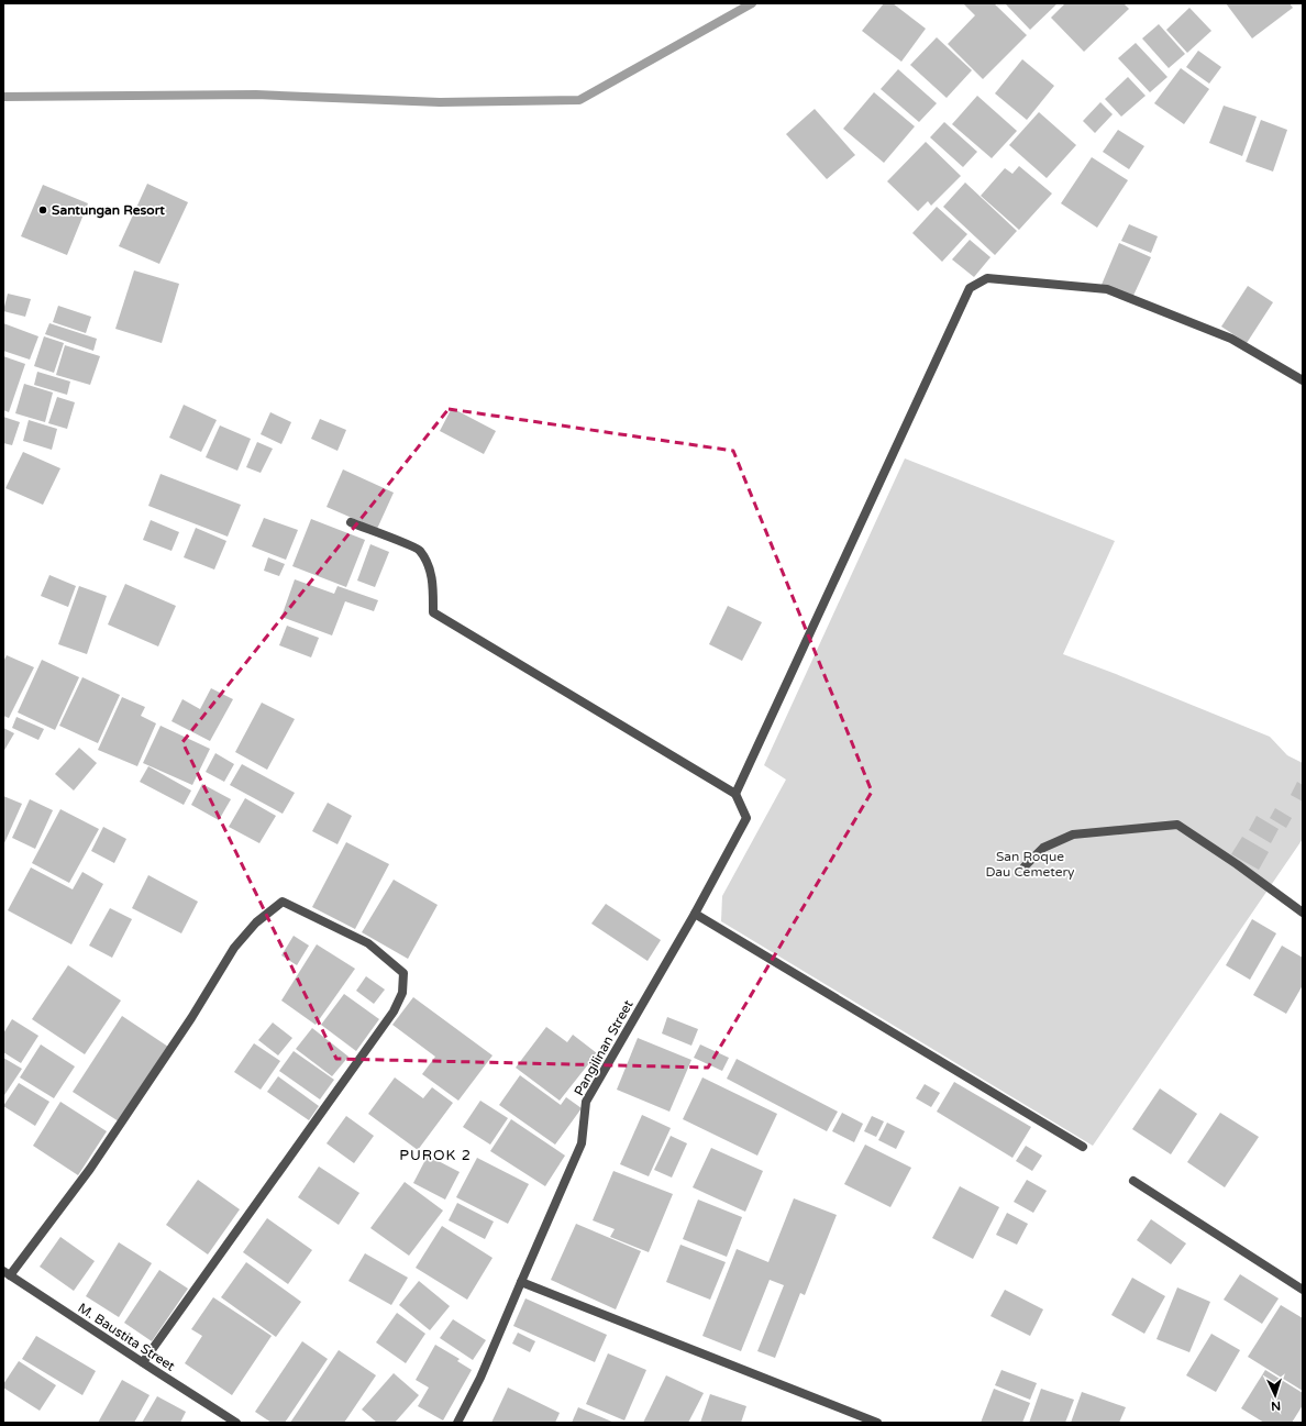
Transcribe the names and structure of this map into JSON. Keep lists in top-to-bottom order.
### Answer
{
  "streets": {
    "street": ["Pangilinan Street", "M. Baustita Street"]
  },
  "districts": ["PUROK 2"],
  "parks": ["San Roque Dau Cemetery"],
  "places": ["Santungan Resort"],
  "north": "bottom"
}
